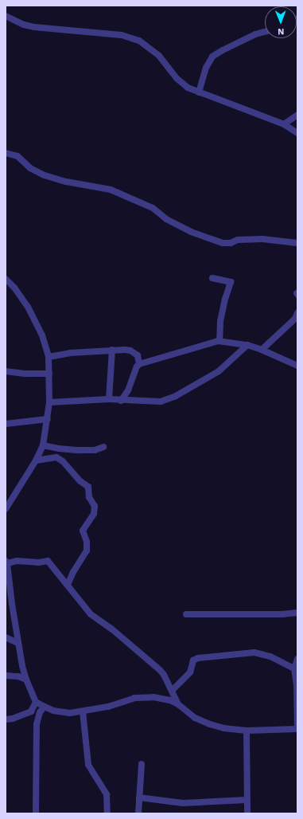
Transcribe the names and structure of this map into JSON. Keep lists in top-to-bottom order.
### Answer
{
  "north": "bottom"
}
